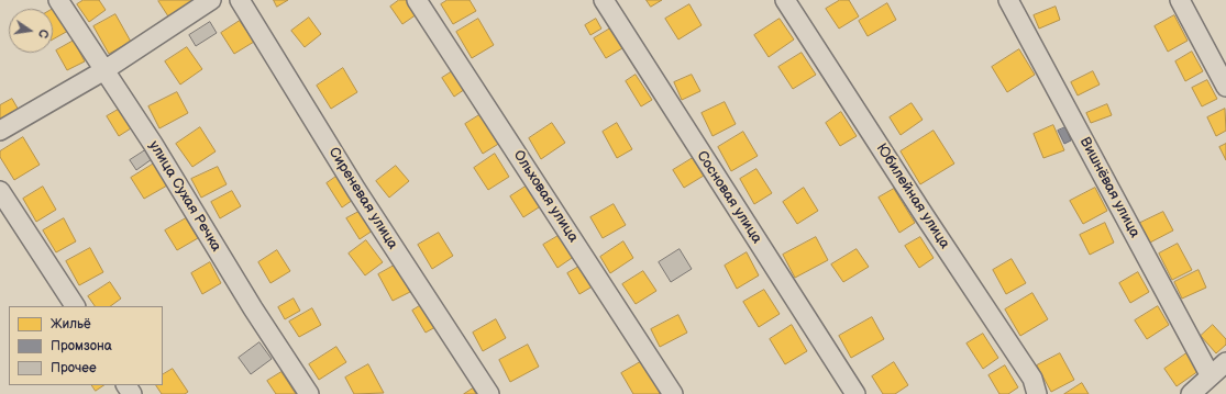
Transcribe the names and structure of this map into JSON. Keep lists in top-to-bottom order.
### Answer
{
  "streets": {
    "street": [
      "Вишнёвая улица",
      "улица Сухая Речка",
      "Ольховая улица",
      "Юбилейная улица",
      "Сосновая улица",
      "Сиреневая улица"
    ]
  },
  "legend": ["Жильё", "Промзона", "Прочее"],
  "north": "right"
}
